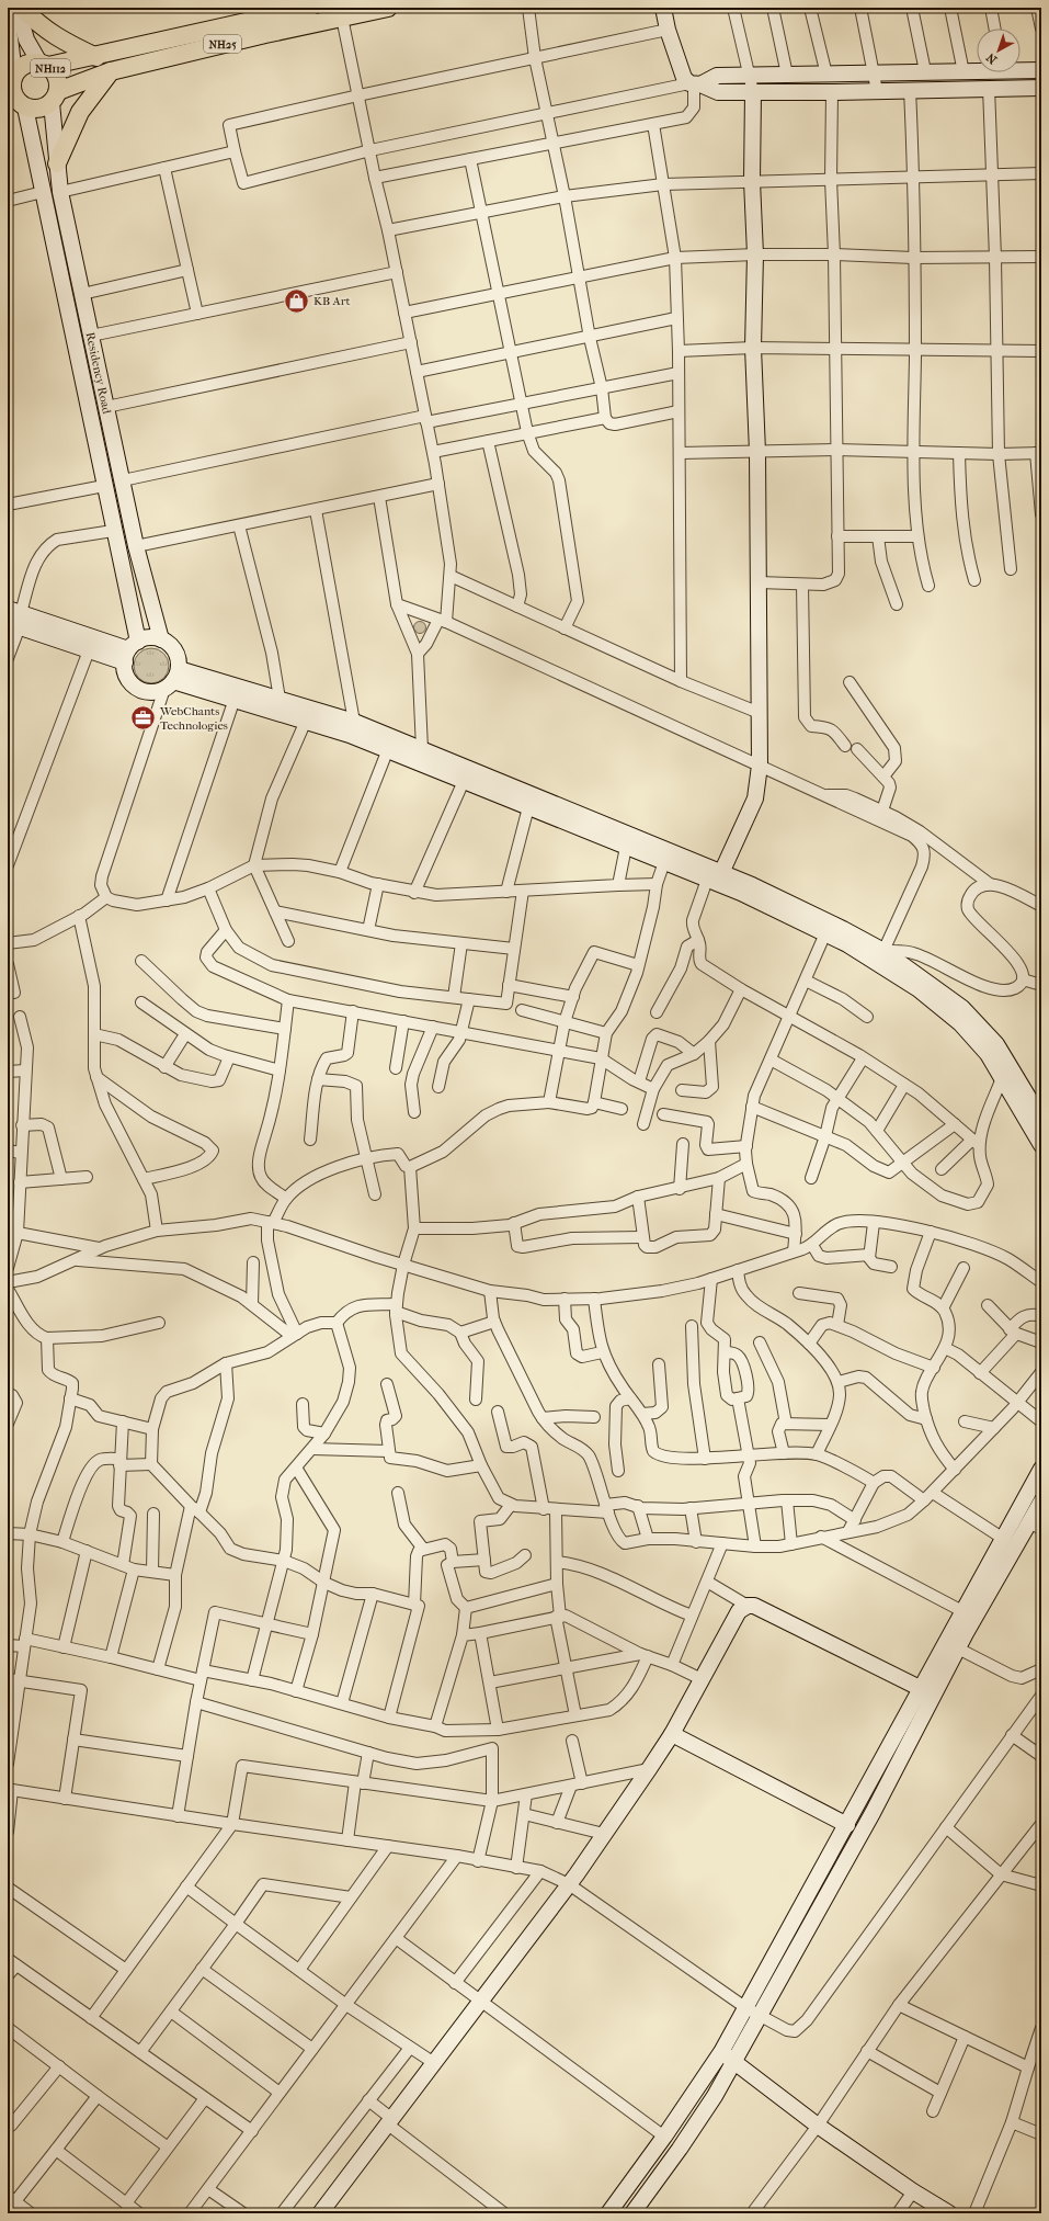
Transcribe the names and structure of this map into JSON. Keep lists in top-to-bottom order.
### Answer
{
  "streets": {
    "main road": ["NH25", "NH112", "Residency Road"]
  },
  "crossings": [
    ["NH25", "NH112"],
    ["NH25", "Residency Road"],
    ["NH112", "Residency Road"]
  ],
  "places": {
    "shop": ["KB Art"],
    "office": ["WebChants Technologies"]
  },
  "north": "bottom left"
}
